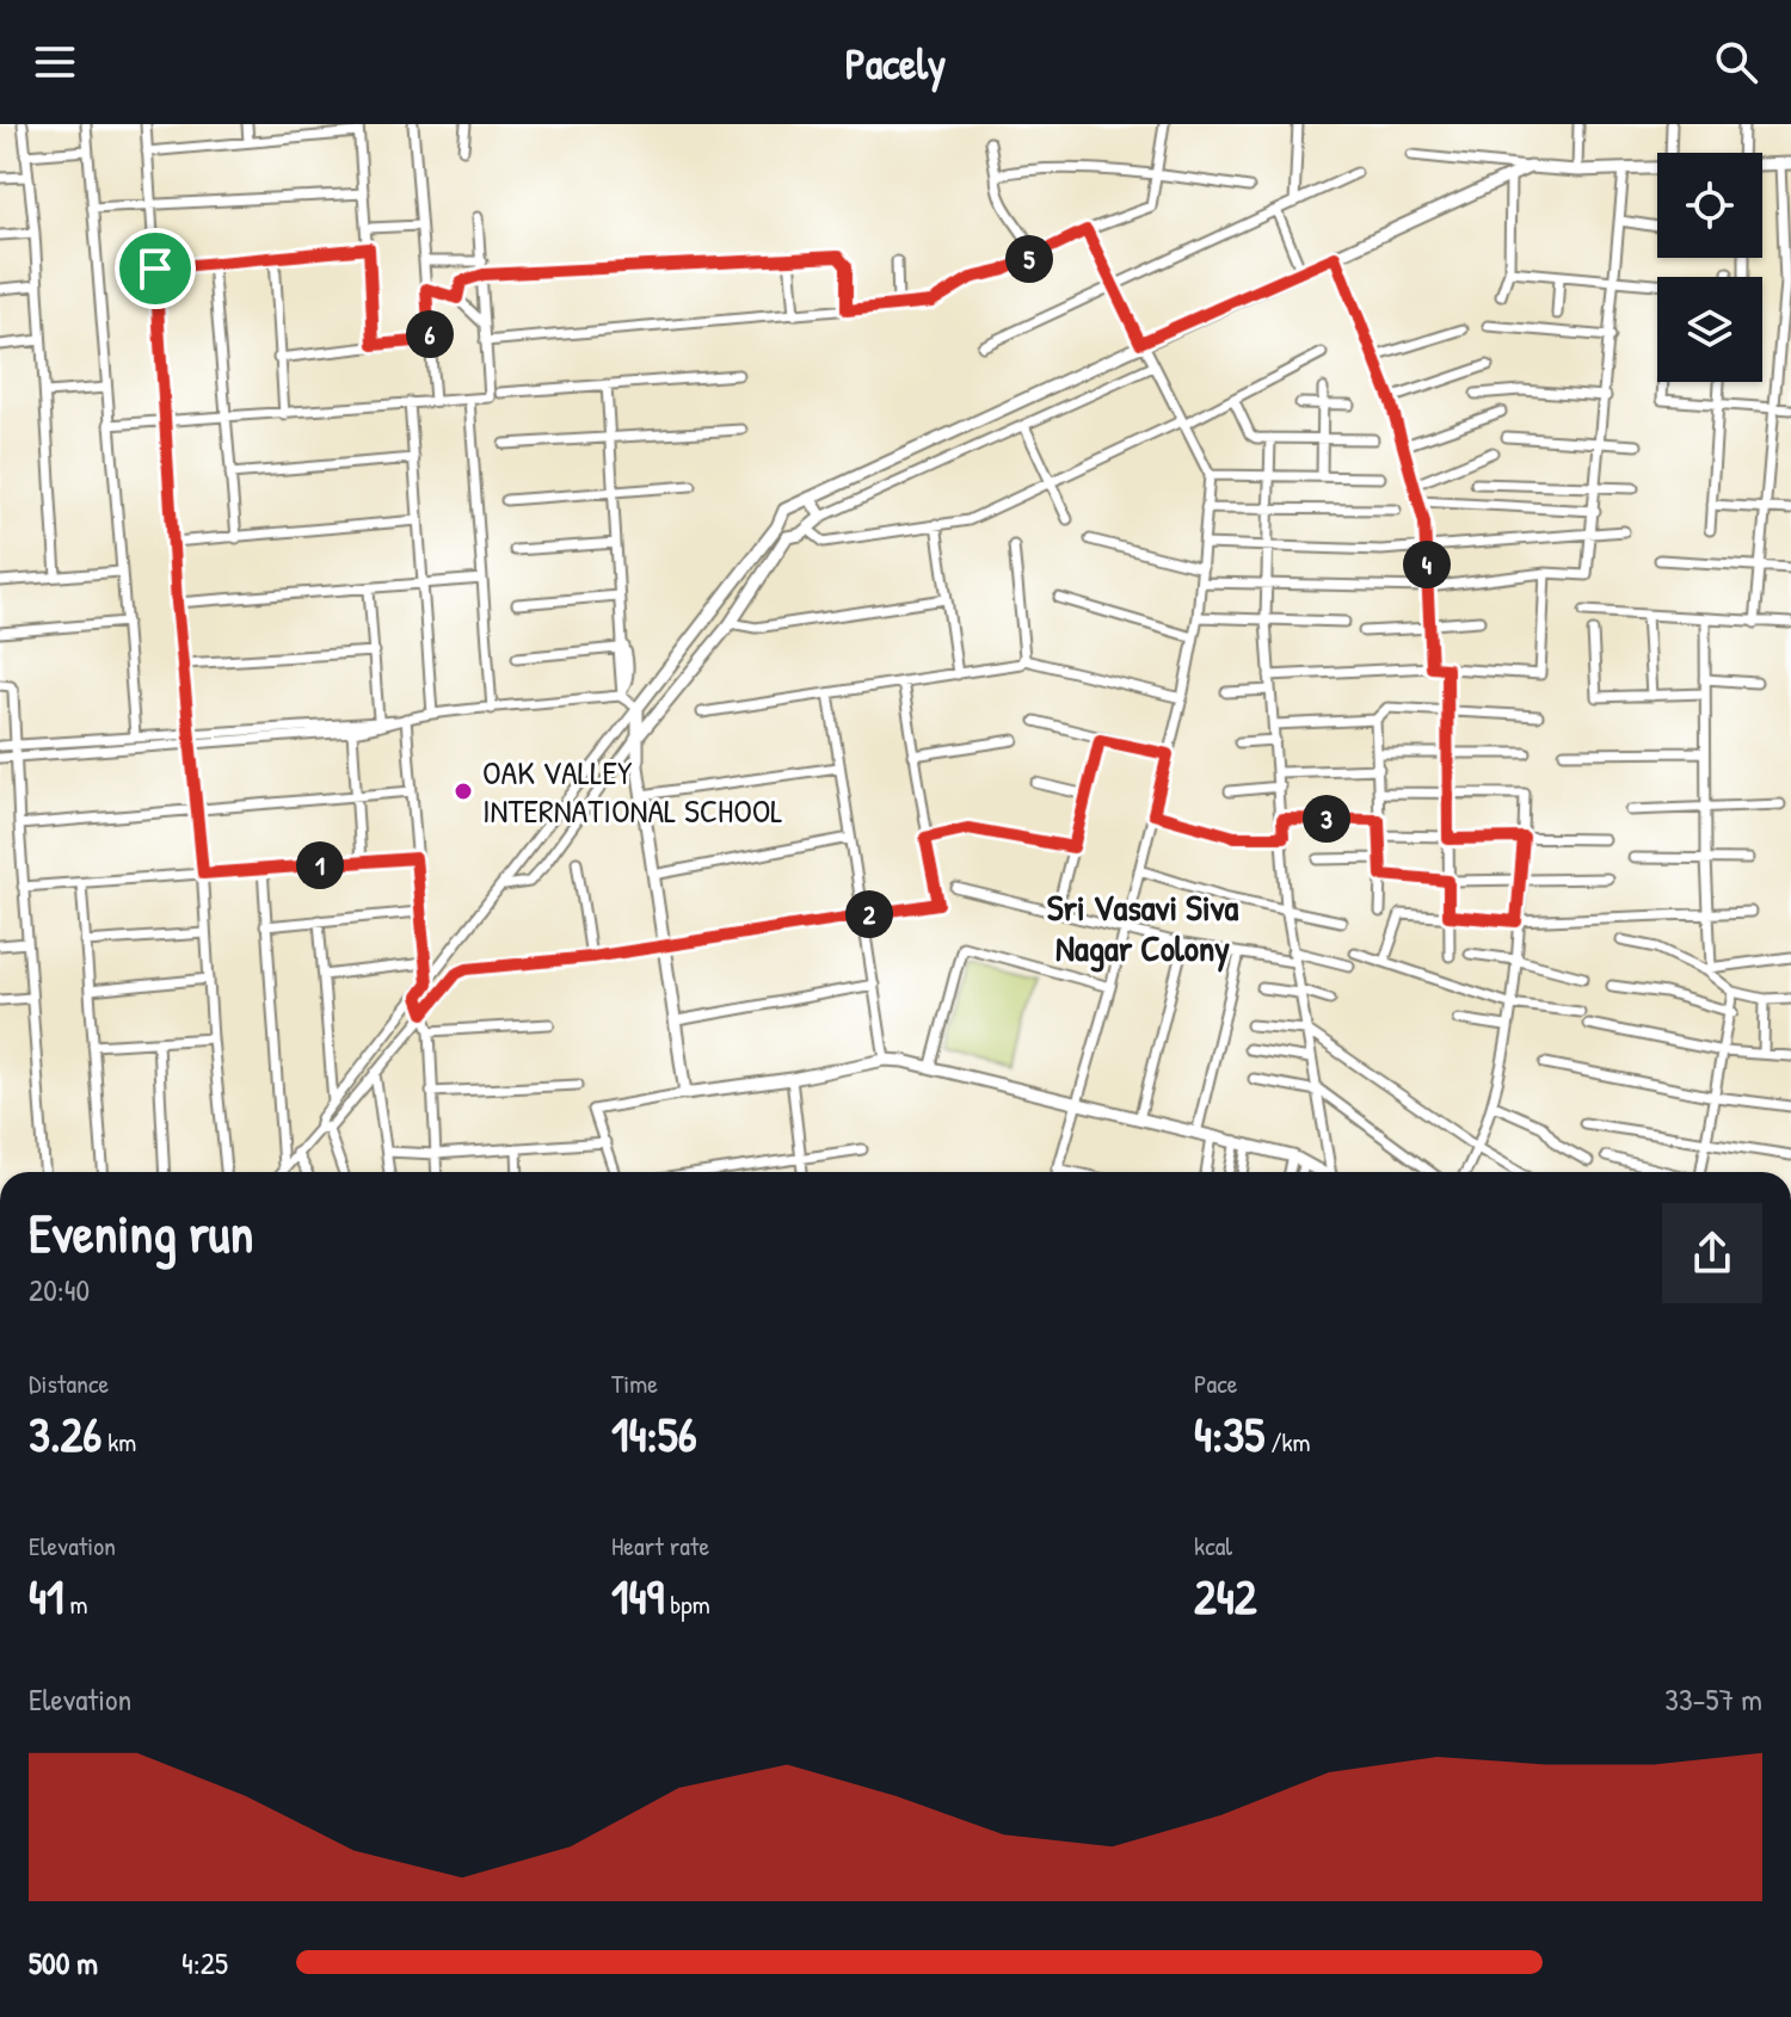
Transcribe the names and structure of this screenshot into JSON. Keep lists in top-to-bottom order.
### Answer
{
  "districts": ["Sri Vasavi Siva Nagar Colony"],
  "places": ["OAK VALLEY INTERNATIONAL SCHOOL"],
  "page": {
    "header": "Pacely",
    "pins": [
      "5",
      "6",
      "4",
      "3",
      "1",
      "2"
    ],
    "heading": ["Evening run", "20:40"],
    "stats": [
      ["Distance", "3.26 km"],
      ["Time", "14:56"],
      ["Pace", "4:35 /km"],
      ["Elevation", "41 m"],
      ["Heart rate", "149 bpm"],
      ["kcal", "242"]
    ],
    "chart": ["Elevation", "33–57 m"],
    "list": [
      {
        "name": "500 m",
        "note": "4:25"
      }
    ]
  }
}
